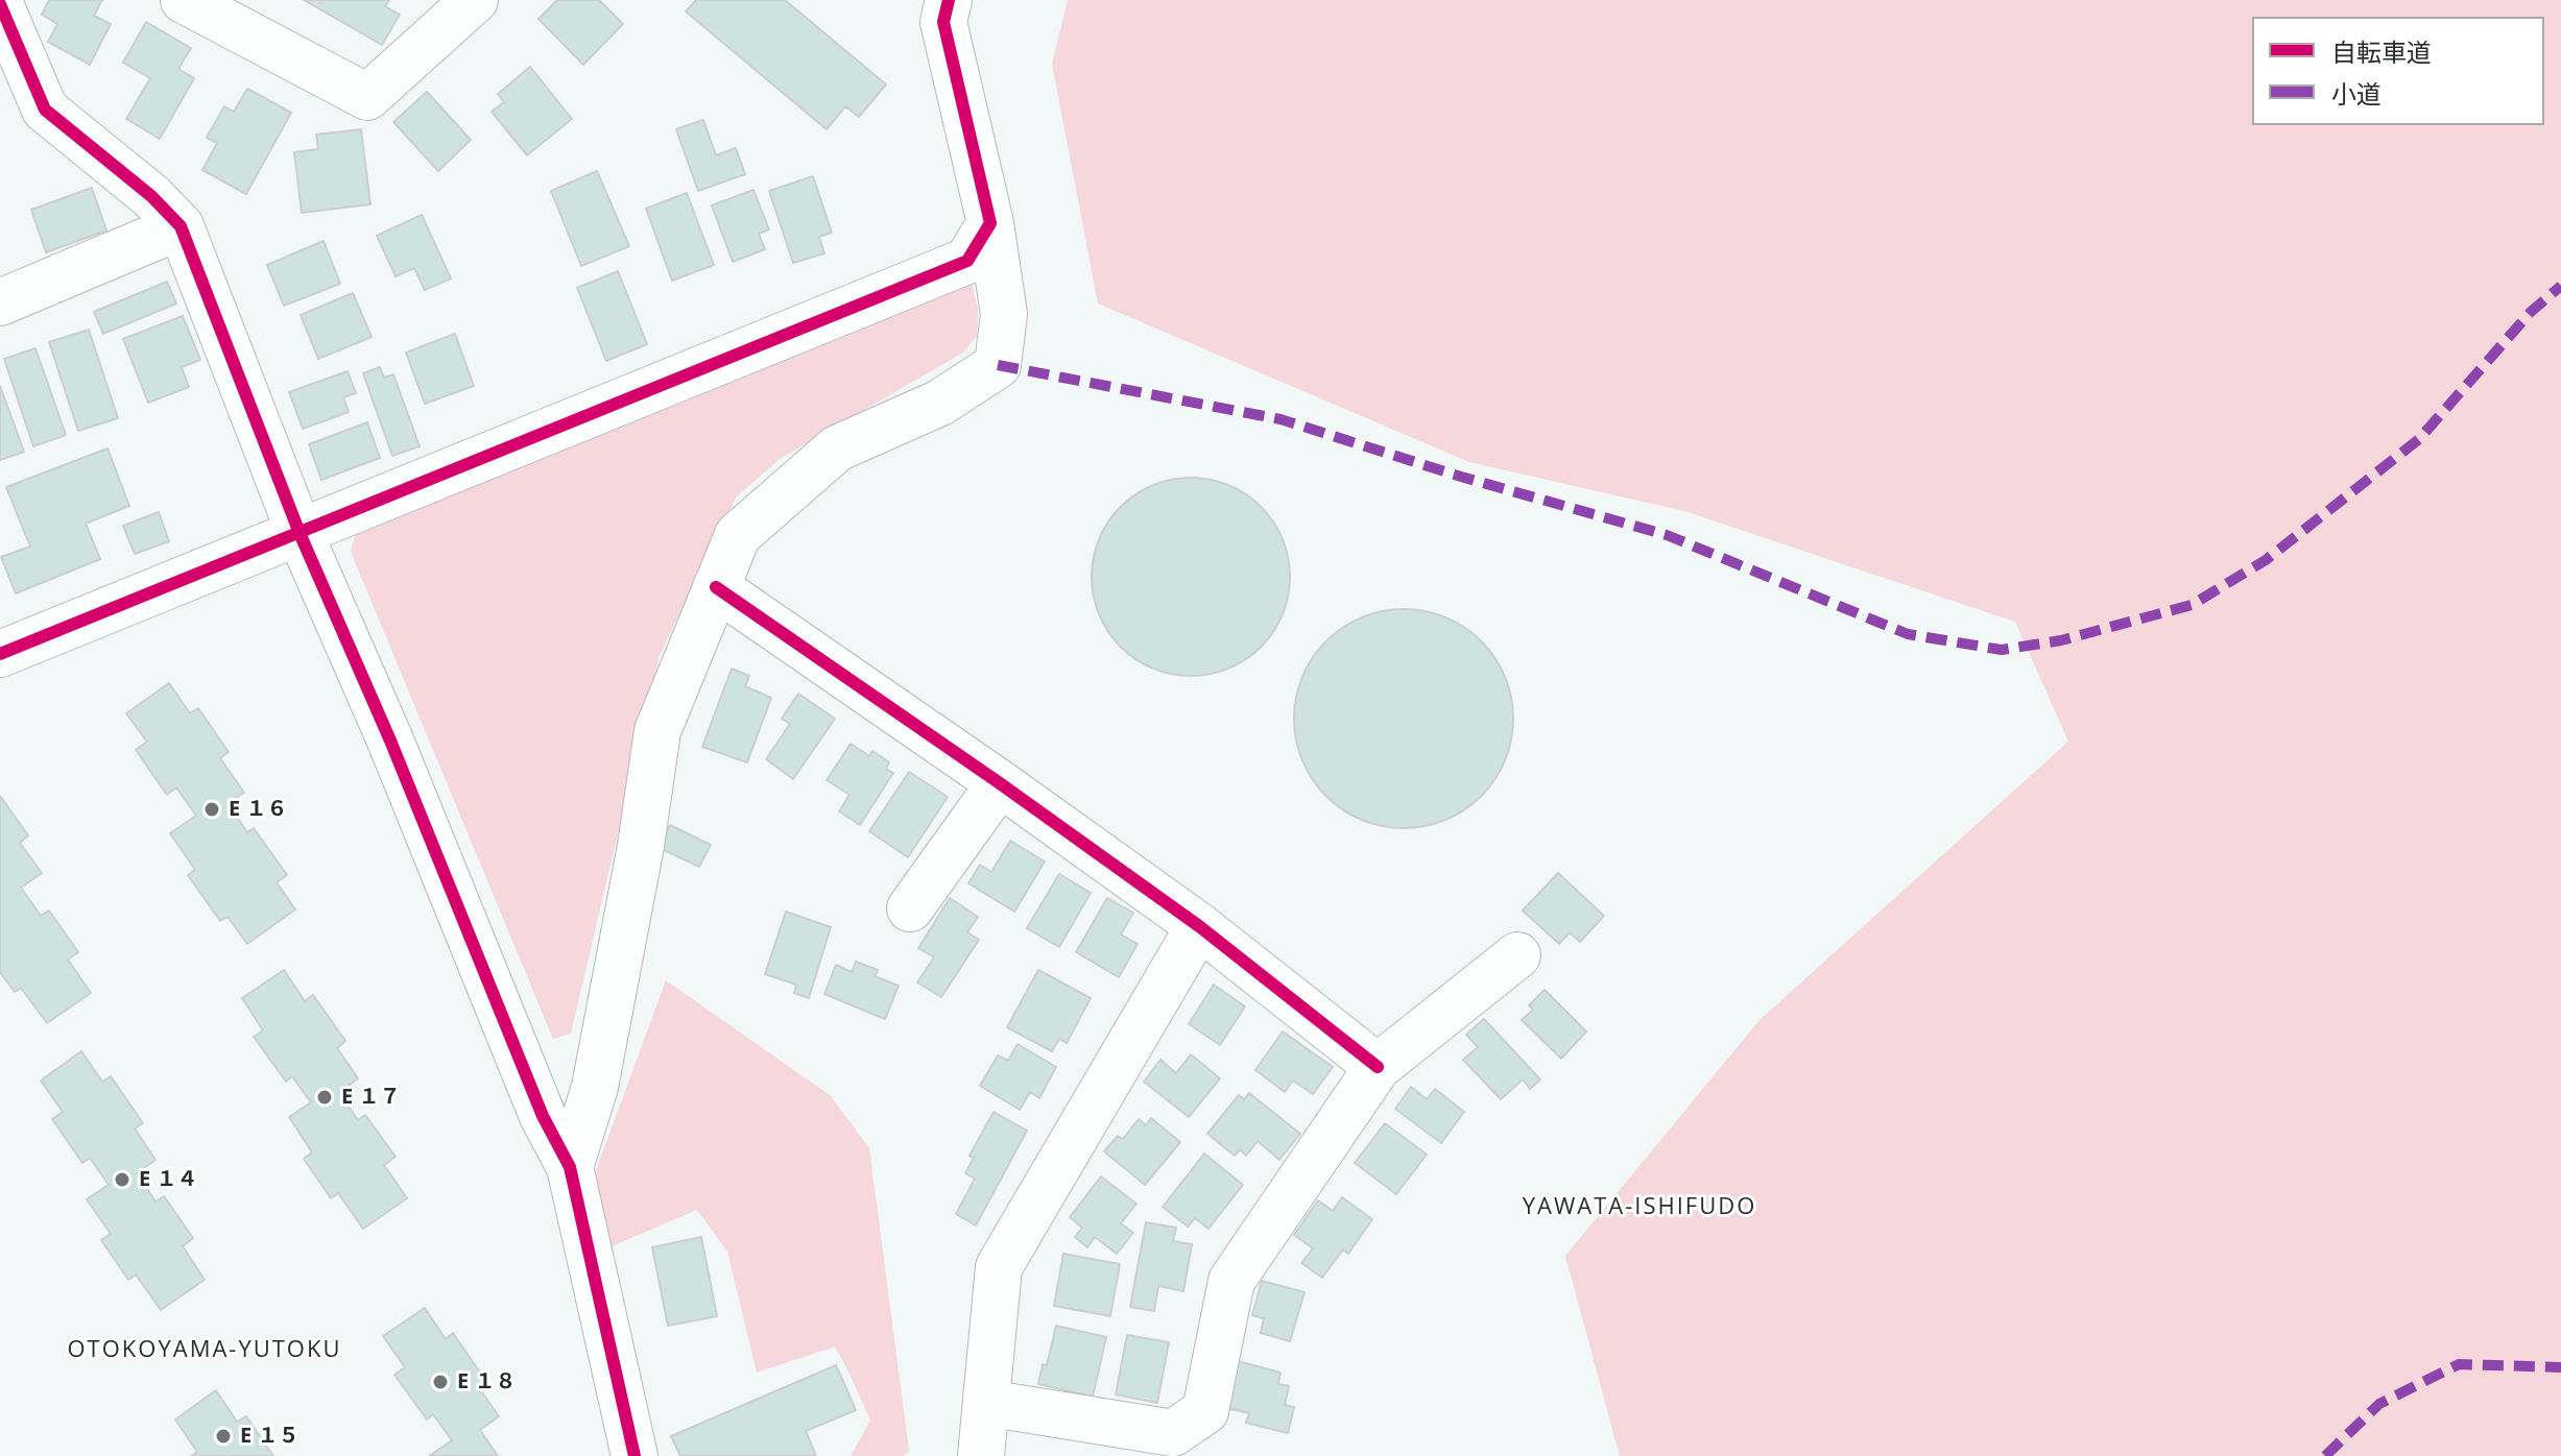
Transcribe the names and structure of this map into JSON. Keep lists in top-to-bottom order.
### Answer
{
  "districts": ["YAWATA-ISHIFUDO", "OTOKOYAMA-YUTOKU"],
  "places": [
    "E １６",
    "E １７",
    "E １４",
    "E １８",
    "E １５"
  ],
  "legend": ["自転車道", "小道"]
}
